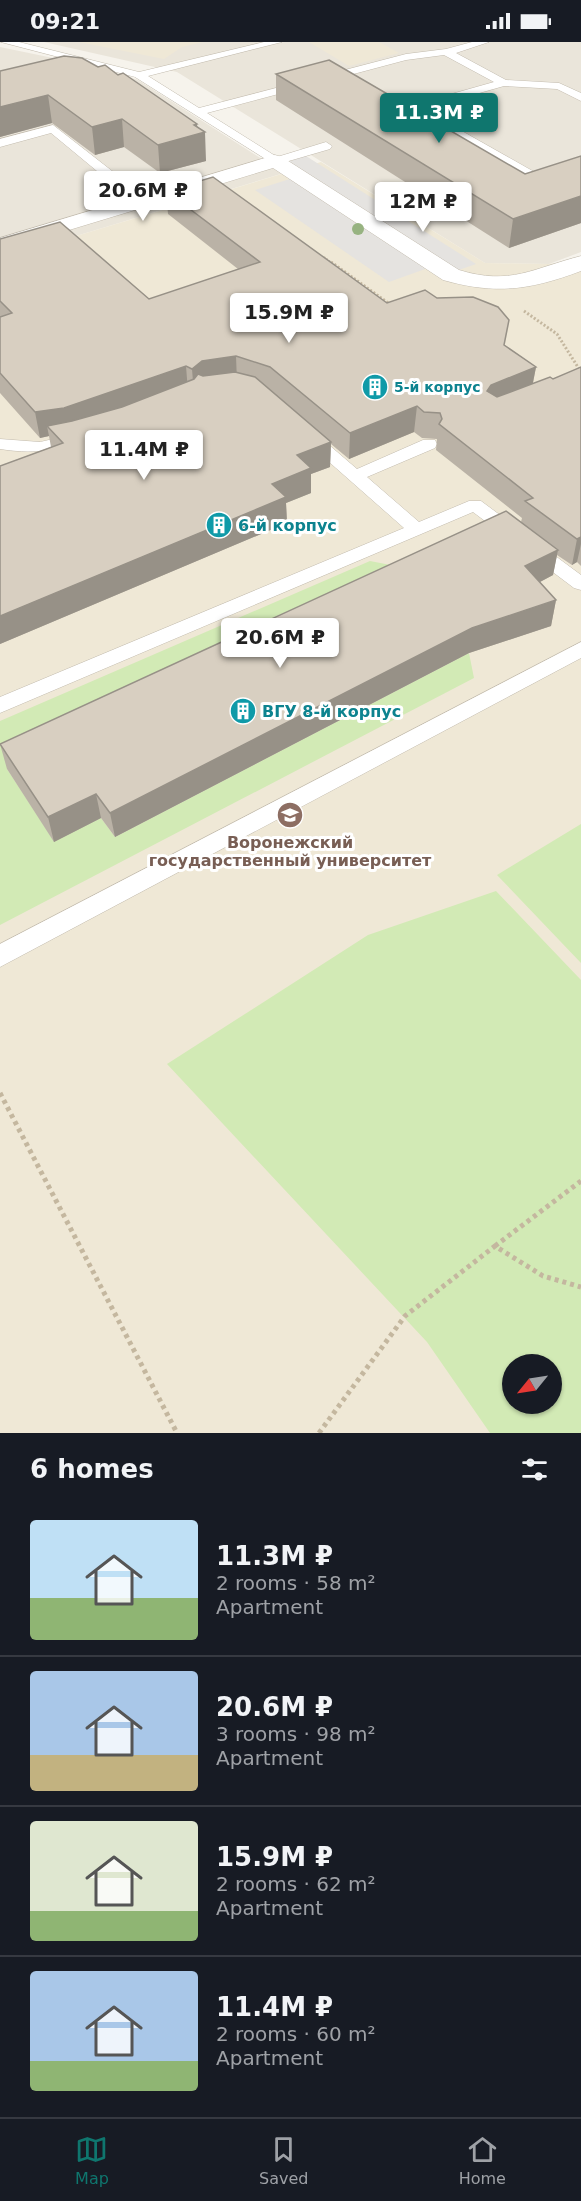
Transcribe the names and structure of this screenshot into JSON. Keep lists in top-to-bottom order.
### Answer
{
  "places": {
    "building": ["5-й корпус", "6-й корпус", "ВГУ 8-й корпус"],
    "school or university": ["Воронежский государственный университет"]
  },
  "north": "bottom left",
  "page": {
    "status": "09:21",
    "price": [
      "11.3M ₽",
      "20.6M ₽",
      "12M ₽",
      "15.9M ₽",
      "11.4M ₽",
      "20.6M ₽"
    ],
    "heading": "6 homes",
    "list": [
      {
        "name": "11.3M ₽",
        "note": "2 rooms · 58 m² · Apartment"
      },
      {
        "name": "20.6M ₽",
        "note": "3 rooms · 98 m² · Apartment"
      },
      {
        "name": "15.9M ₽",
        "note": "2 rooms · 62 m² · Apartment"
      },
      {
        "name": "11.4M ₽",
        "note": "2 rooms · 60 m² · Apartment"
      }
    ],
    "tabs": ["Map", "Saved", "Home"]
  }
}
